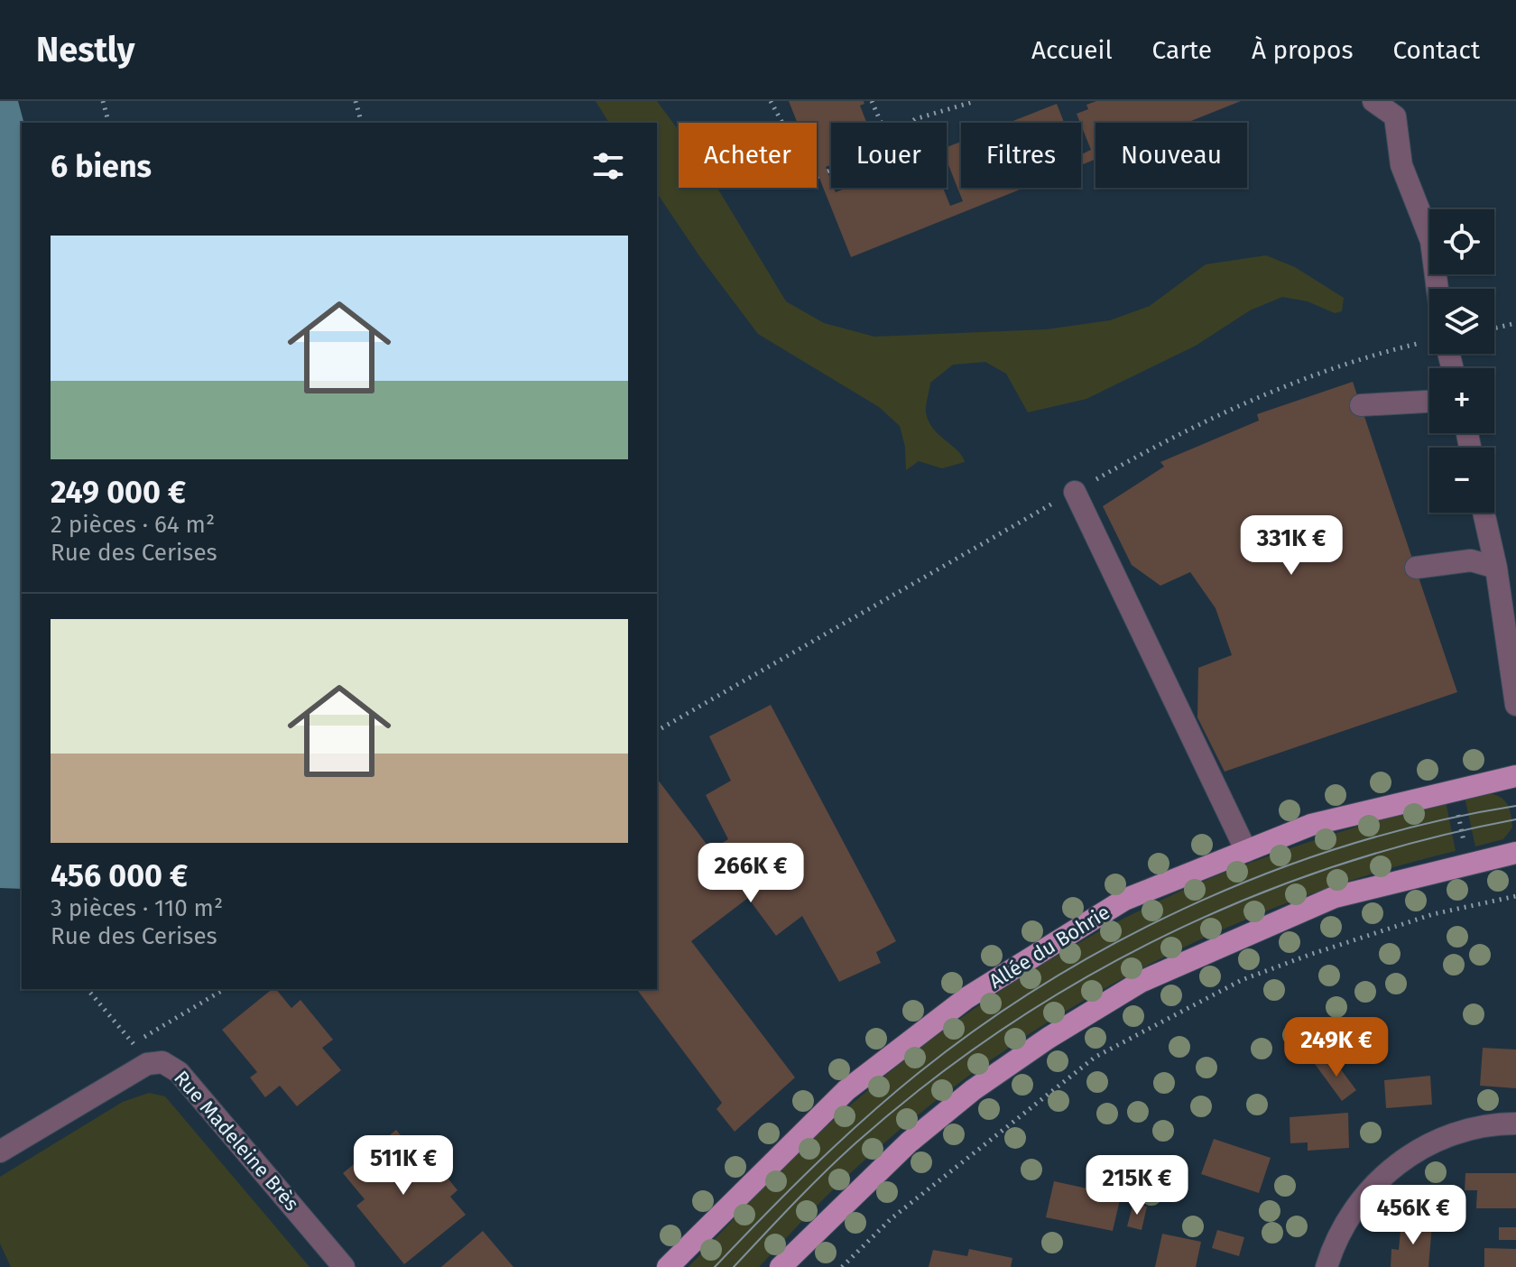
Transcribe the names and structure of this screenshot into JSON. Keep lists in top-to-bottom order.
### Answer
{
  "streets": {
    "main road": ["Allée du Bohrie"],
    "street": ["Rue Madeleine Brès"]
  },
  "page": {
    "header": "Nestly",
    "nav": [
      "Accueil",
      "Carte",
      "À propos",
      "Contact"
    ],
    "chip": [
      "Acheter",
      "Louer",
      "Filtres",
      "Nouveau"
    ],
    "heading": "6 biens",
    "map_buttons": ["+", "−"],
    "list": [
      {
        "name": "249 000 €",
        "note": "2 pièces · 64 m² · Rue des Cerises"
      },
      {
        "name": "456 000 €",
        "note": "3 pièces · 110 m² · Rue des Cerises"
      }
    ],
    "price": [
      "331K €",
      "266K €",
      "249K €",
      "511K €",
      "215K €",
      "456K €"
    ]
  }
}
